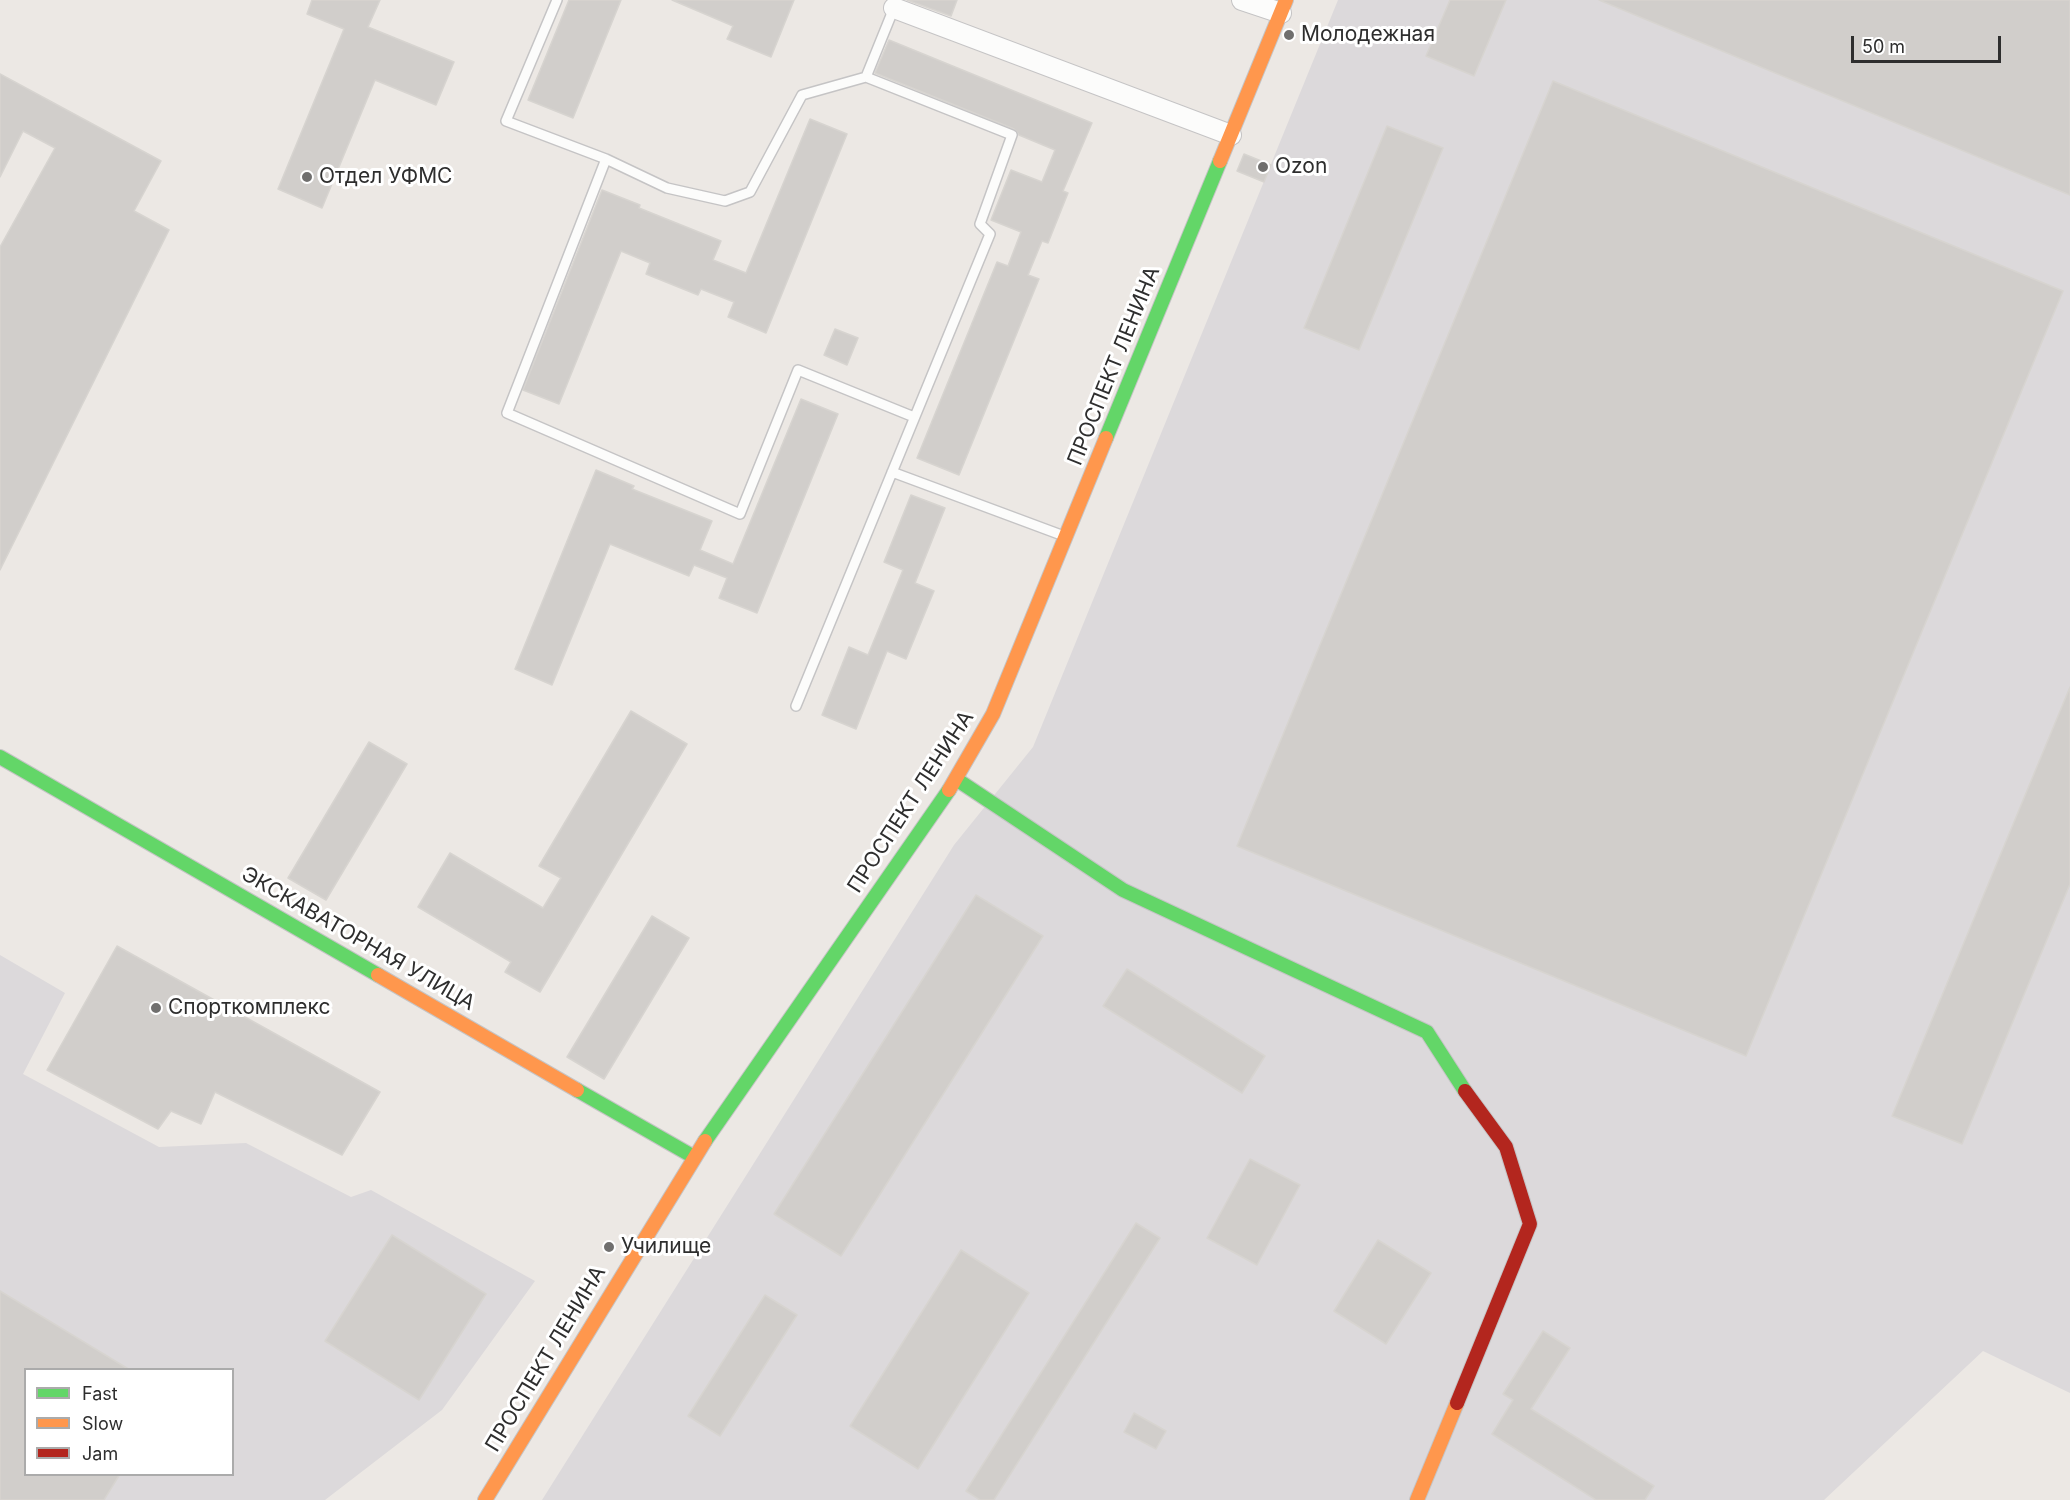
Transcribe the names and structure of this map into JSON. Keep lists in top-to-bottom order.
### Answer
{
  "streets": {
    "street": ["ПРОСПЕКТ ЛЕНИНА", "ЭКСКАВАТОРНАЯ УЛИЦА"]
  },
  "crossings": [
    ["ПРОСПЕКТ ЛЕНИНА", "ЭКСКАВАТОРНАЯ УЛИЦА"]
  ],
  "places": [
    "Молодежная",
    "Ozon",
    "Отдел УФМС",
    "Спорткомплекс",
    "Училище"
  ],
  "legend": ["Fast", "Slow", "Jam"],
  "scale_bar": "50 m"
}
